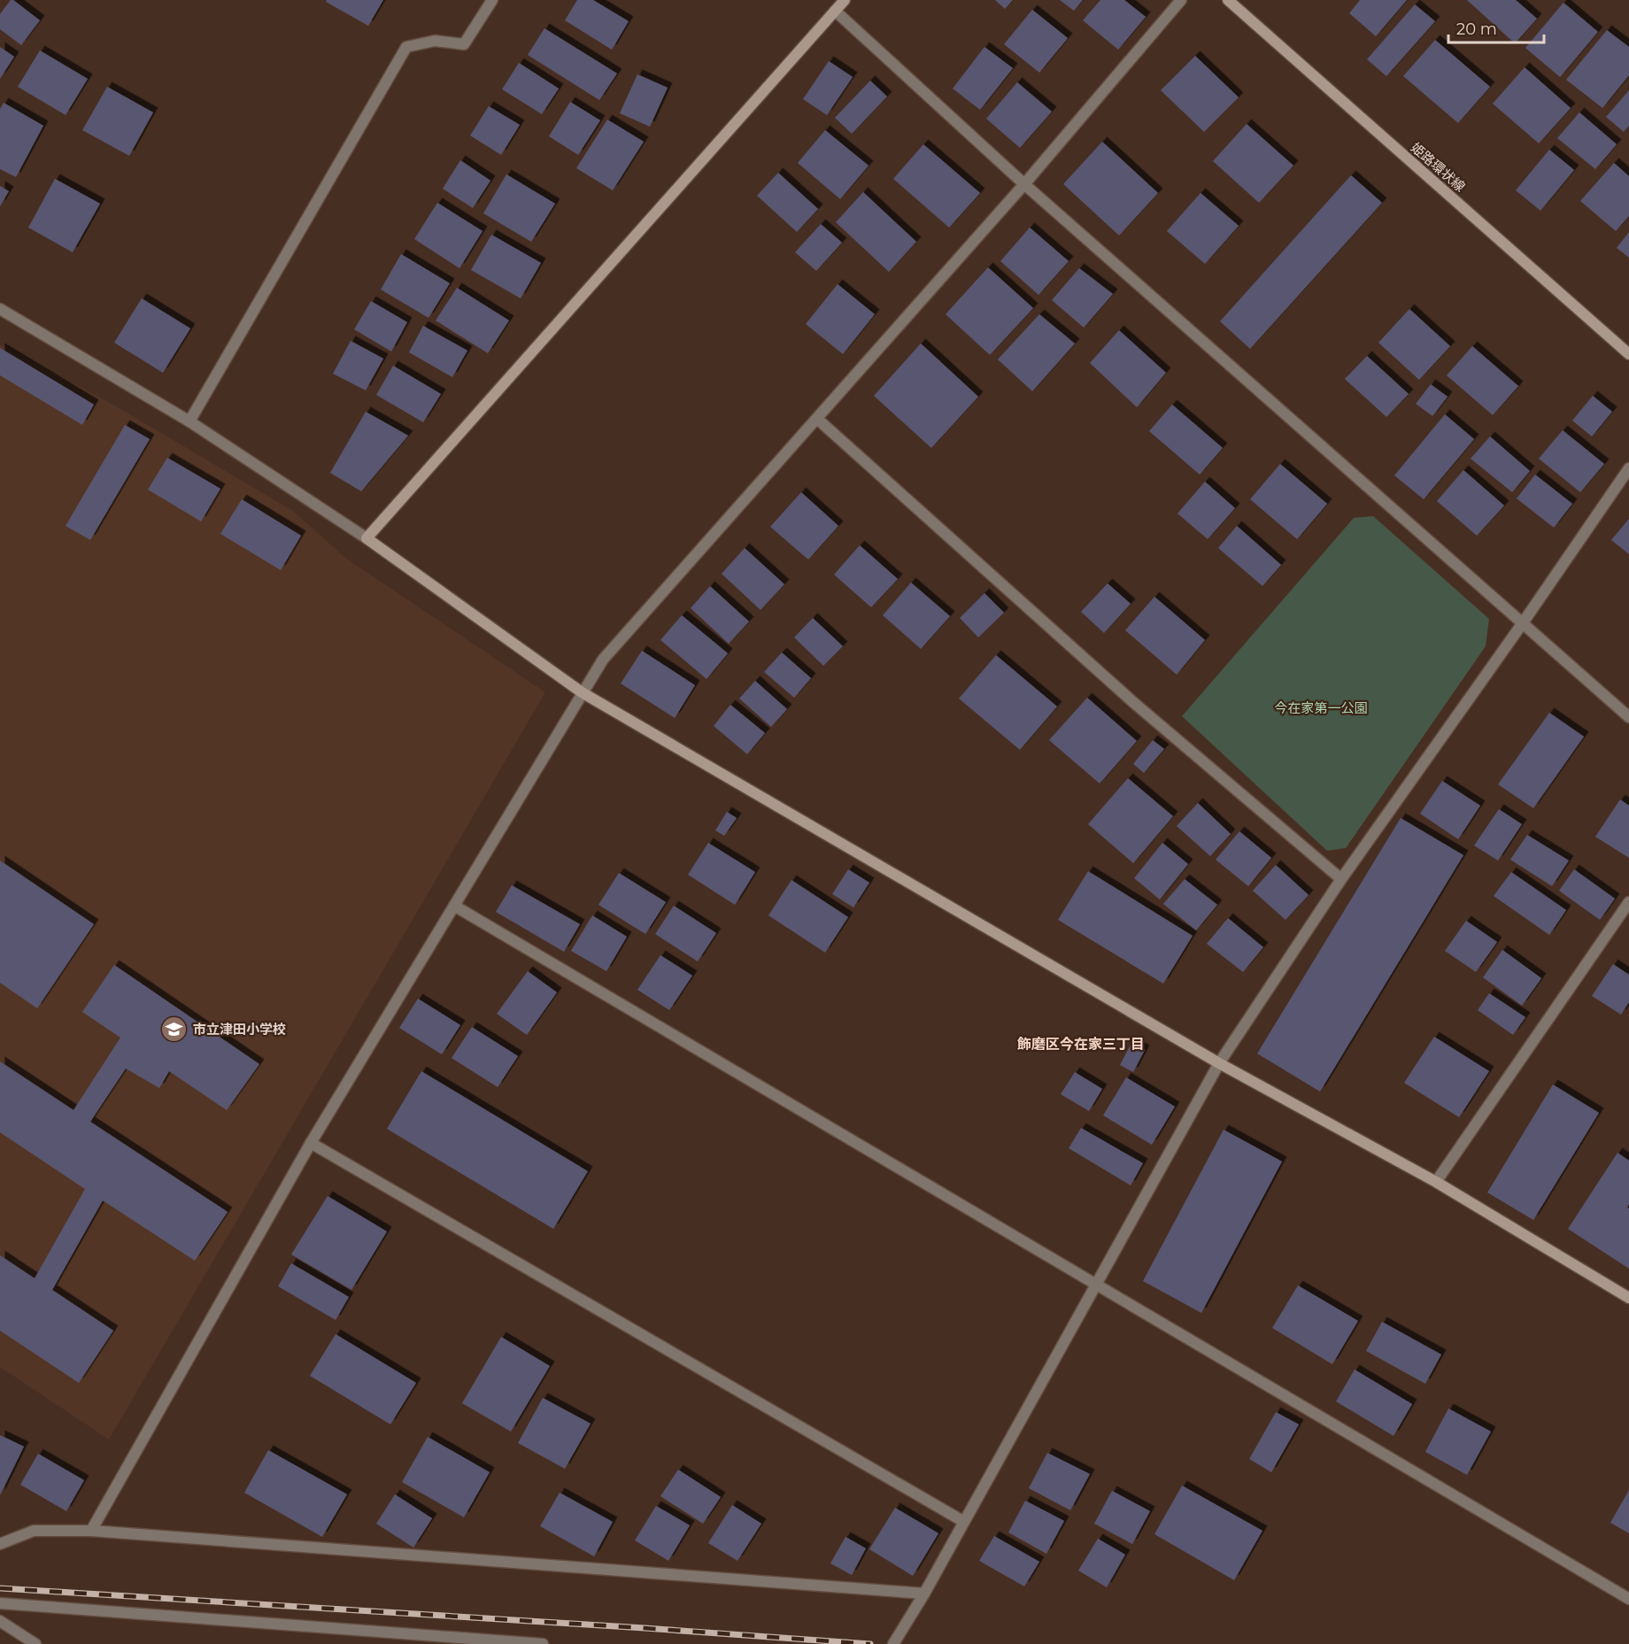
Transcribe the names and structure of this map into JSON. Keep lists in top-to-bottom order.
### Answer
{
  "streets": {
    "street": ["姫路環状線"]
  },
  "districts": ["飾磨区今在家三丁目"],
  "parks": ["今在家第一公園"],
  "places": {
    "school or university": ["市立津田小学校"]
  },
  "scale_bar": "20 m"
}
